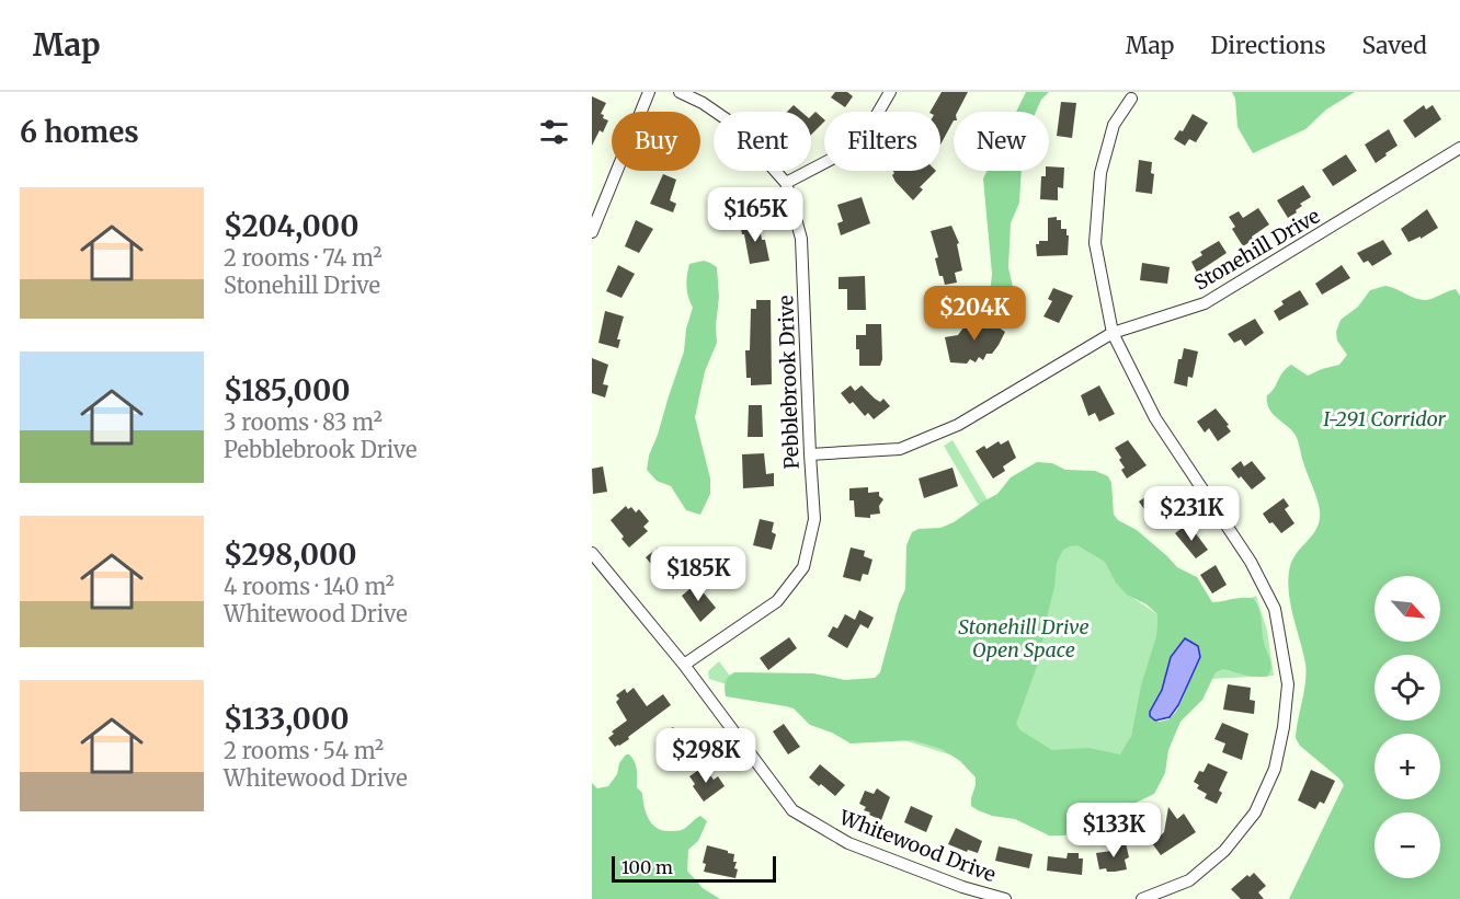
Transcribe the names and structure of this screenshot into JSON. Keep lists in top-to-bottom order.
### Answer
{
  "streets": {
    "street": ["Stonehill Drive", "Pebblebrook Drive", "Whitewood Drive"]
  },
  "crossings": [
    ["Stonehill Drive", "Pebblebrook Drive"],
    ["Pebblebrook Drive", "Whitewood Drive"]
  ],
  "parks": ["I-291 Corridor", "Stonehill Drive Open Space"],
  "scale_bar": "100 m",
  "north": "bottom right",
  "page": {
    "header": "Map",
    "nav": ["Map", "Directions", "Saved"],
    "heading": "6 homes",
    "chip": [
      "Buy",
      "Rent",
      "Filters",
      "New"
    ],
    "list": [
      {
        "name": "$204,000",
        "note": "2 rooms · 74 m² · Stonehill Drive"
      },
      {
        "name": "$185,000",
        "note": "3 rooms · 83 m² · Pebblebrook Drive"
      },
      {
        "name": "$298,000",
        "note": "4 rooms · 140 m² · Whitewood Drive"
      },
      {
        "name": "$133,000",
        "note": "2 rooms · 54 m² · Whitewood Drive"
      }
    ],
    "price": [
      "$165K",
      "$204K",
      "$231K",
      "$185K",
      "$298K",
      "$133K"
    ],
    "map_buttons": ["+", "−"],
    "scale": "100 m"
  }
}
